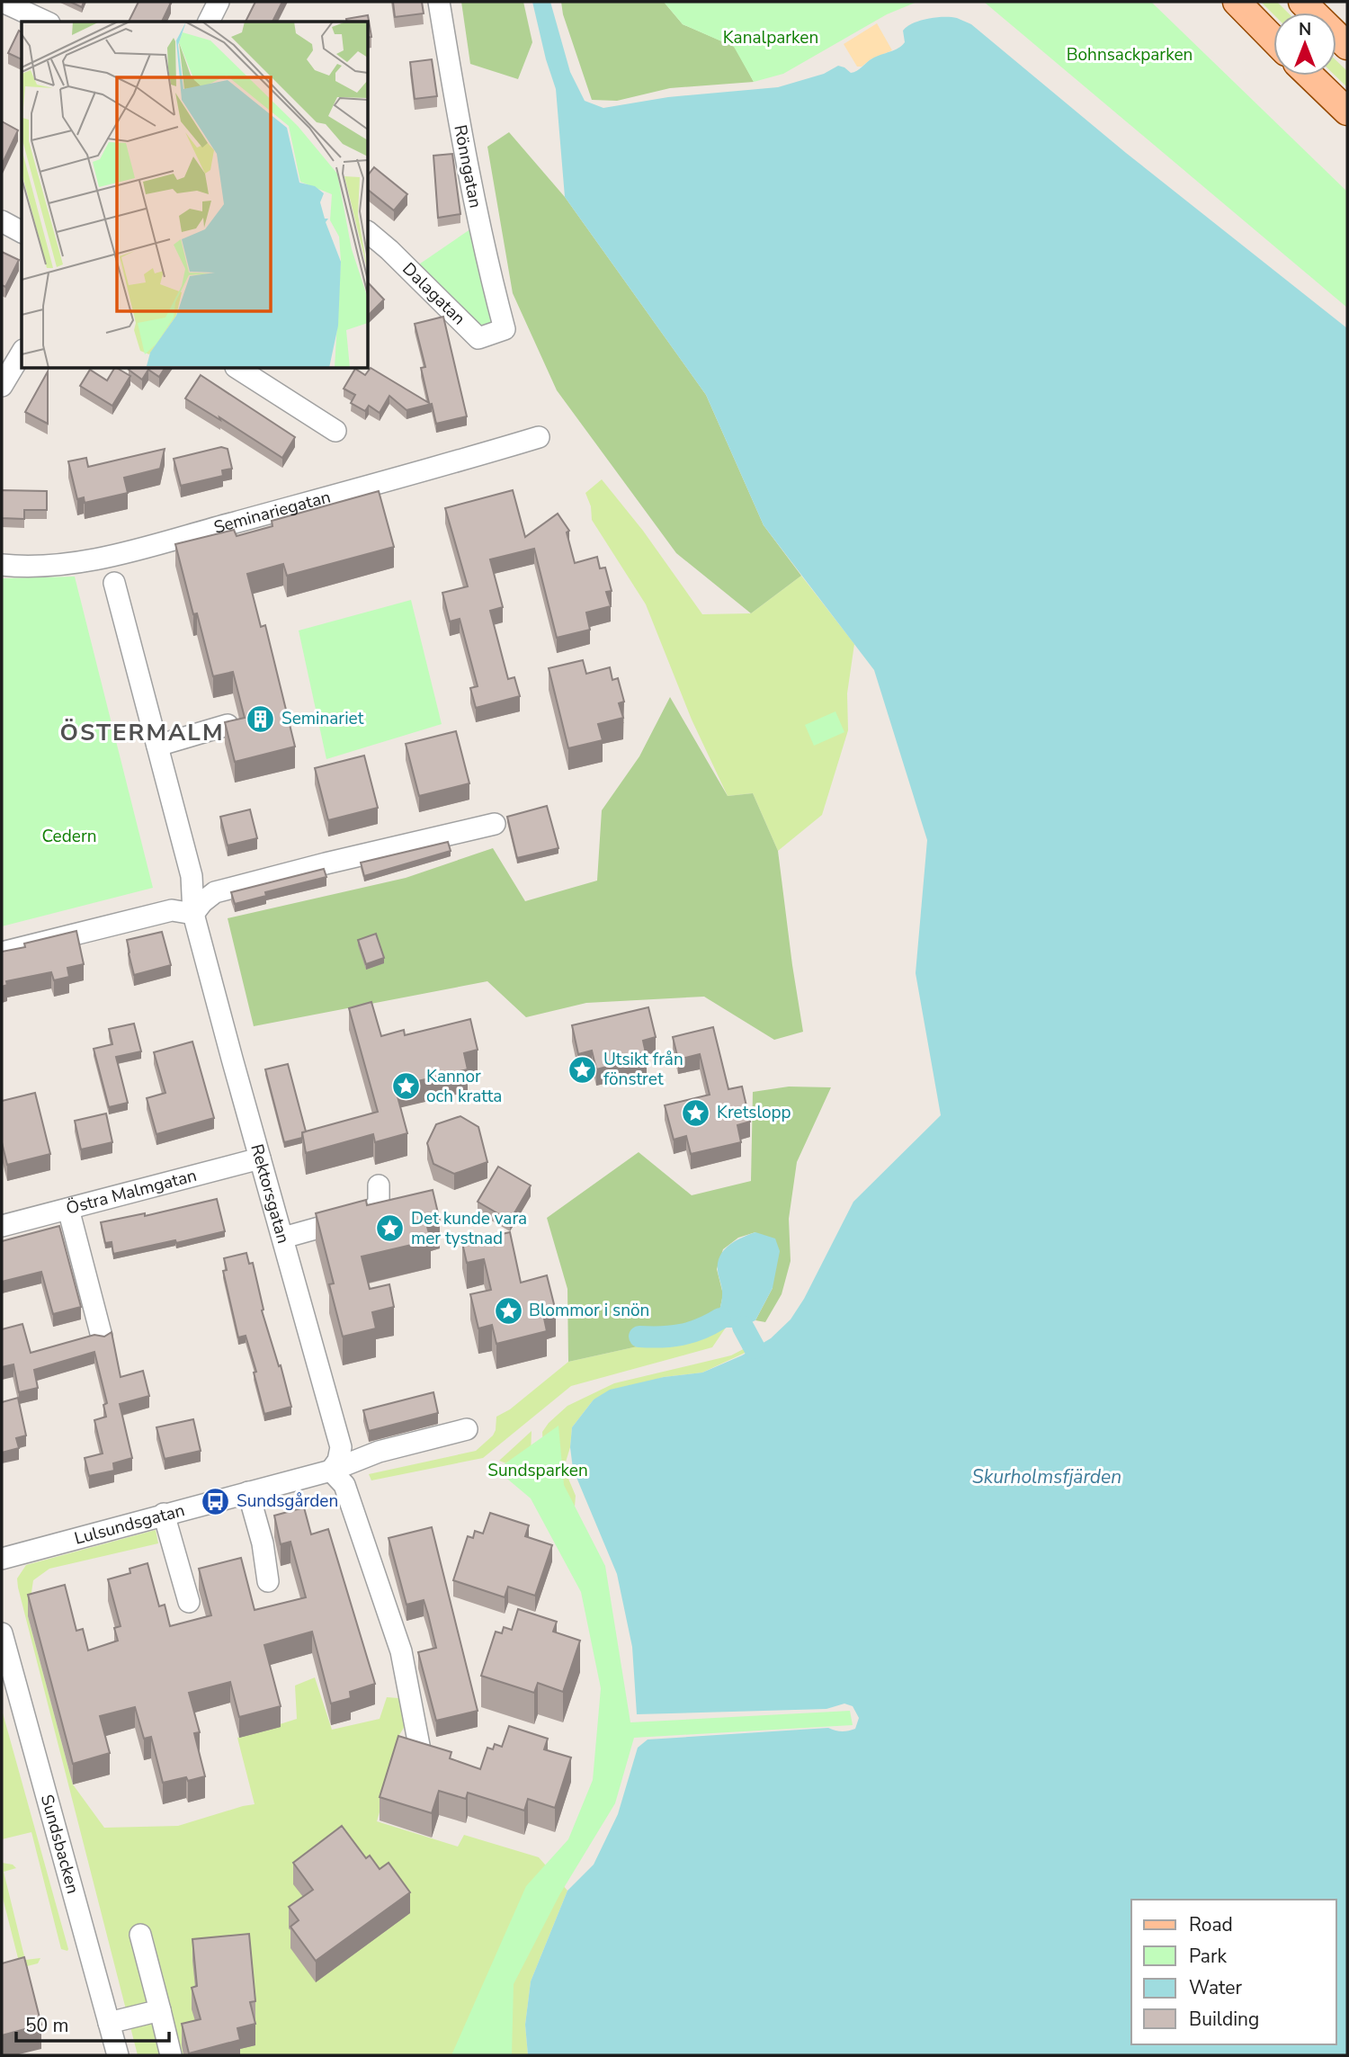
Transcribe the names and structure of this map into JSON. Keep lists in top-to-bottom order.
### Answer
{
  "streets": {
    "street": [
      "Rönngatan",
      "Dalagatan",
      "Seminariegatan",
      "Östra Malmgatan",
      "Rektorsgatan",
      "Lulsundsgatan",
      "Sundsbacken"
    ]
  },
  "crossings": [
    ["Rönngatan", "Dalagatan"],
    ["Östra Malmgatan", "Rektorsgatan"],
    ["Rektorsgatan", "Lulsundsgatan"]
  ],
  "districts": ["ÖSTERMALM"],
  "water": ["Skurholmsfjärden"],
  "parks": [
    "Kanalparken",
    "Bohnsackparken",
    "Cedern",
    "Sundsparken"
  ],
  "places": {
    "building": ["Seminariet"],
    "place": [
      "Utsikt från fönstret",
      "Kannor och kratta",
      "Kretslopp",
      "Det kunde vara mer tystnad",
      "Blommor i snön"
    ],
    "bus stop": ["Sundsgården"]
  },
  "legend": [
    "Road",
    "Park",
    "Water",
    "Building"
  ],
  "scale_bar": "50 m",
  "north": "top"
}
